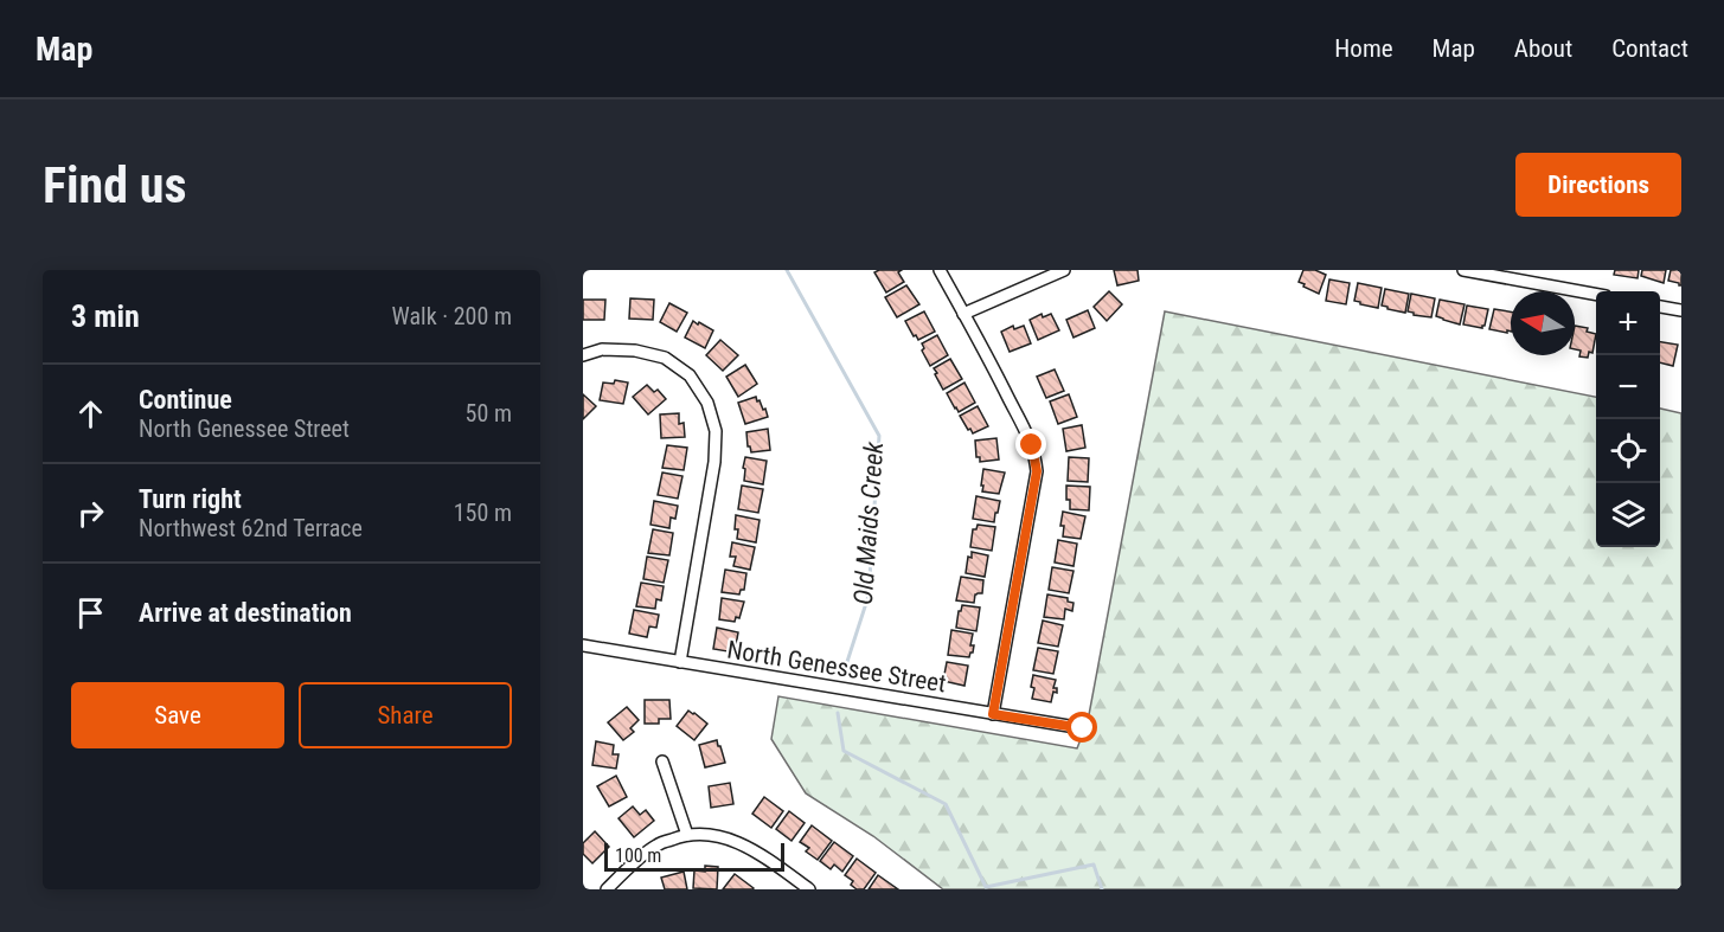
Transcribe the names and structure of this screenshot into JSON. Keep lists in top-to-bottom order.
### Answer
{
  "streets": {
    "street": ["North Genessee Street"]
  },
  "water": ["Old Maids Creek"],
  "scale_bar": "100 m",
  "north": "left",
  "page": {
    "header": "Map",
    "nav": [
      "Home",
      "Map",
      "About",
      "Contact"
    ],
    "buttons": [
      "Directions",
      ["Save", "Share"]
    ],
    "title": "Find us",
    "heading": ["3 min", "Walk · 200 m"],
    "map_buttons": ["+", "−"],
    "list": [
      ["Continue", "North Genessee Street", "50 m"],
      ["Turn right", "Northwest 62nd Terrace", "150 m"],
      "Arrive at destination"
    ],
    "scale": "100 m"
  }
}
